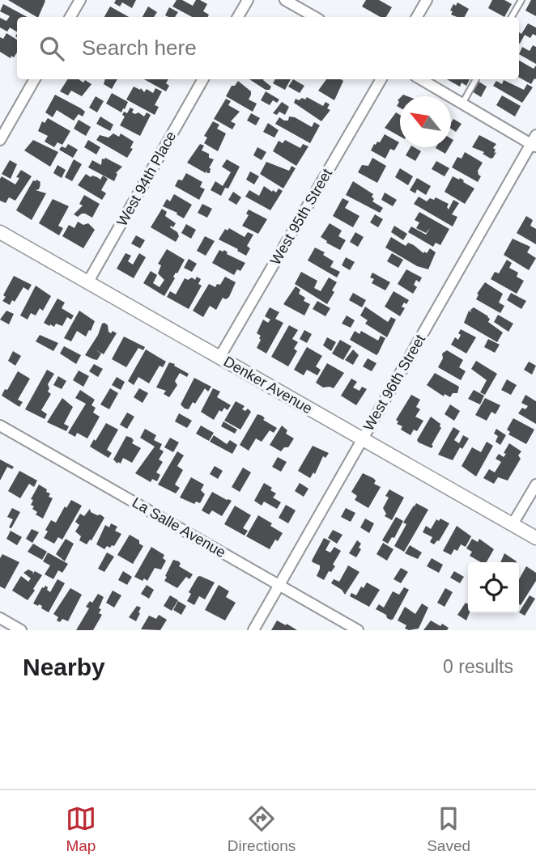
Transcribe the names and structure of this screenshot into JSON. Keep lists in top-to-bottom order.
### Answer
{
  "streets": {
    "street": [
      "West 94th Place",
      "West 95th Street",
      "West 96th Street",
      "Denker Avenue",
      "La Salle Avenue"
    ]
  },
  "crossings": [
    ["West 94th Place", "Denker Avenue"],
    ["West 95th Street", "Denker Avenue"],
    ["West 96th Street", "Denker Avenue"],
    ["West 96th Street", "La Salle Avenue"]
  ],
  "north": "top left",
  "page": {
    "search": "Search here",
    "heading": ["Nearby", "0 results"],
    "nav": ["Map", "Directions", "Saved"]
  }
}
